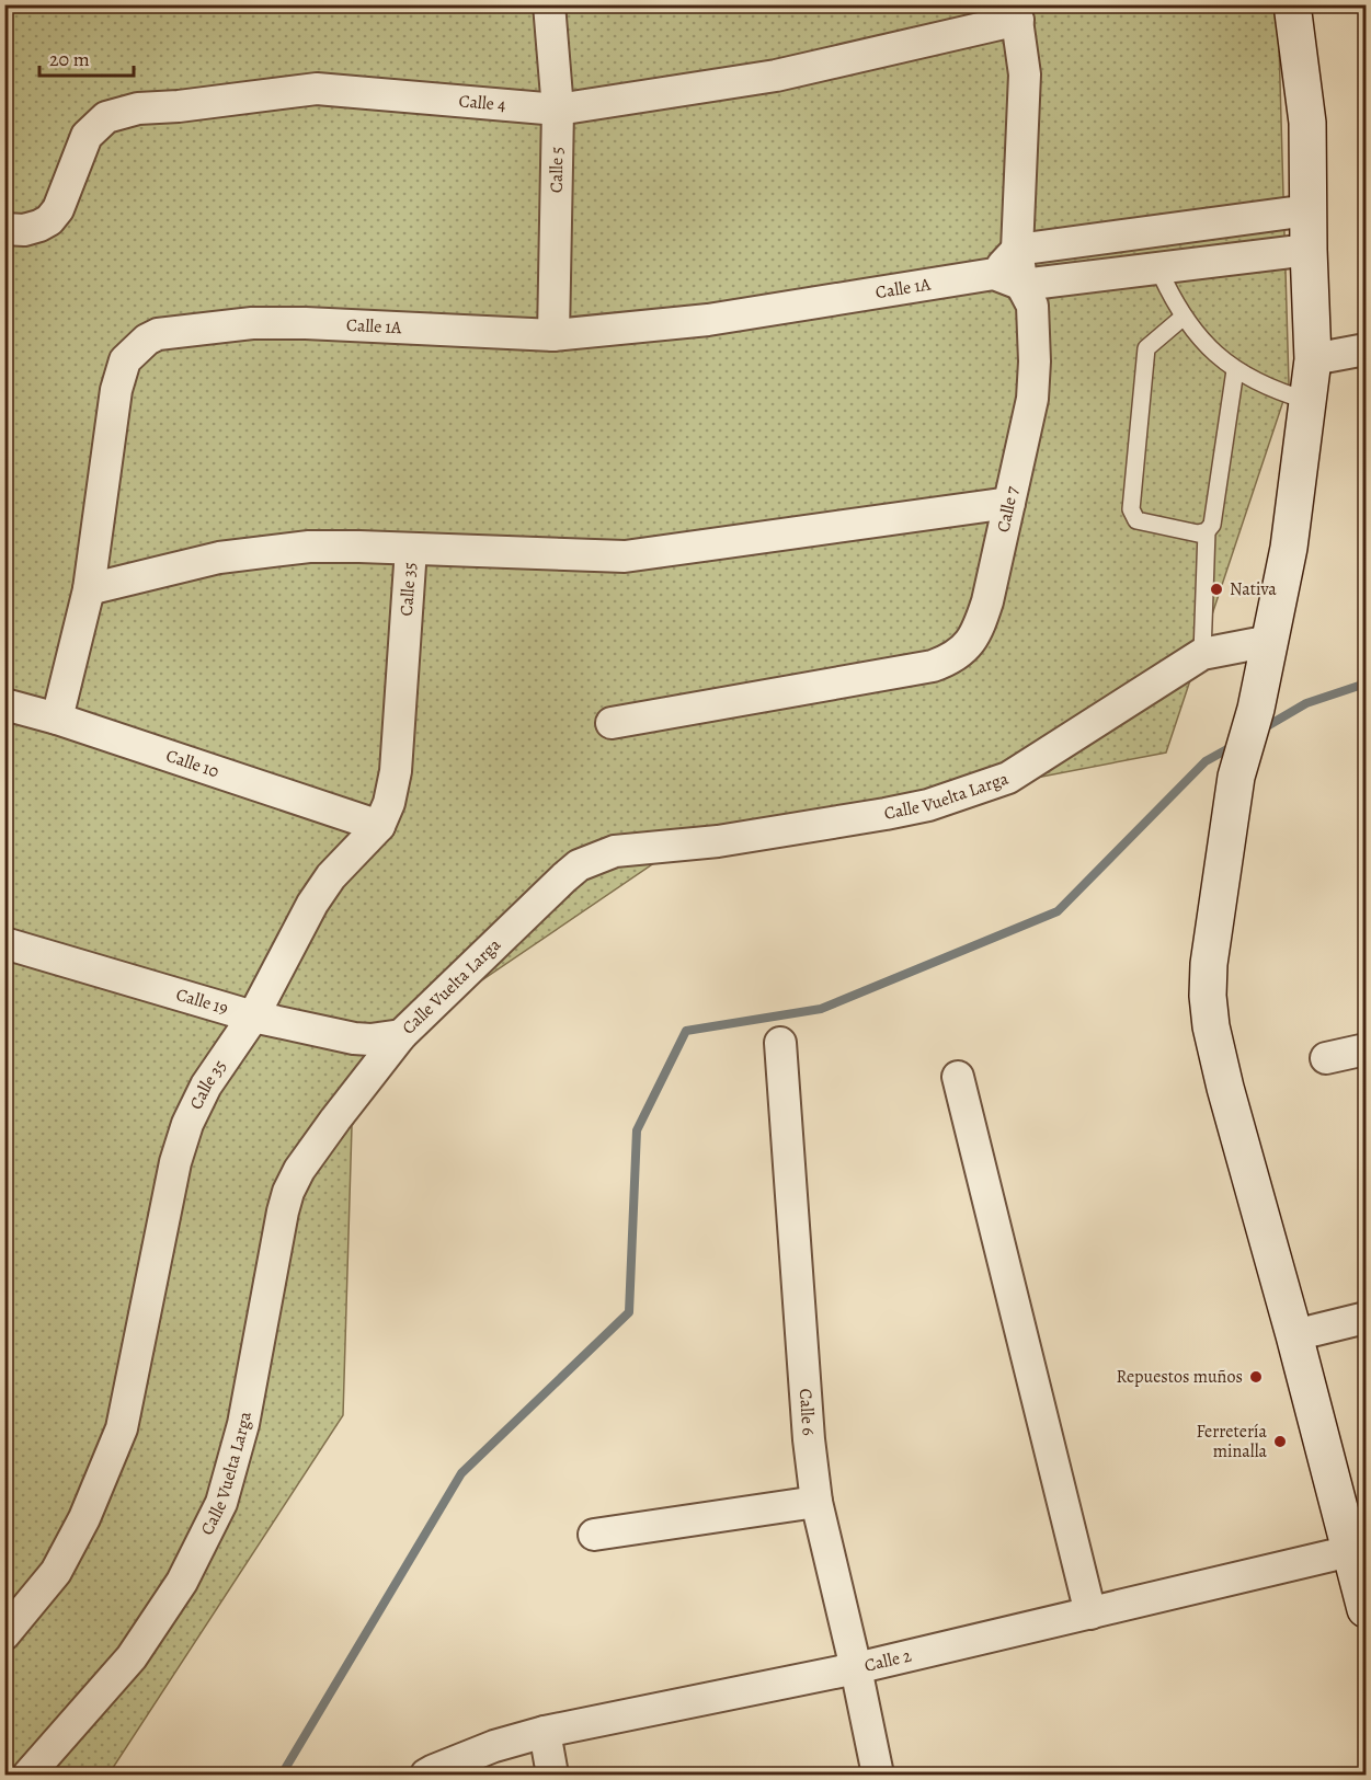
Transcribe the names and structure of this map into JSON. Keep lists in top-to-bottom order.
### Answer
{
  "streets": {
    "street": [
      "Calle 4",
      "Calle 5",
      "Calle 1A",
      "Calle 7",
      "Calle 35",
      "Calle 10",
      "Calle Vuelta Larga",
      "Calle 19",
      "Calle 6",
      "Calle 2"
    ]
  },
  "crossings": [
    ["Calle 4", "Calle 5"],
    ["Calle 4", "Calle 7"],
    ["Calle 5", "Calle 1A"],
    ["Calle 1A", "Calle 7"],
    ["Calle 1A", "Calle 10"],
    ["Calle 35", "Calle 10"],
    ["Calle 35", "Calle 19"],
    ["Calle Vuelta Larga", "Calle 19"],
    ["Calle 6", "Calle 2"]
  ],
  "places": ["Nativa", "Repuestos muños", "Ferretería minalla"],
  "scale_bar": "20 m"
}
